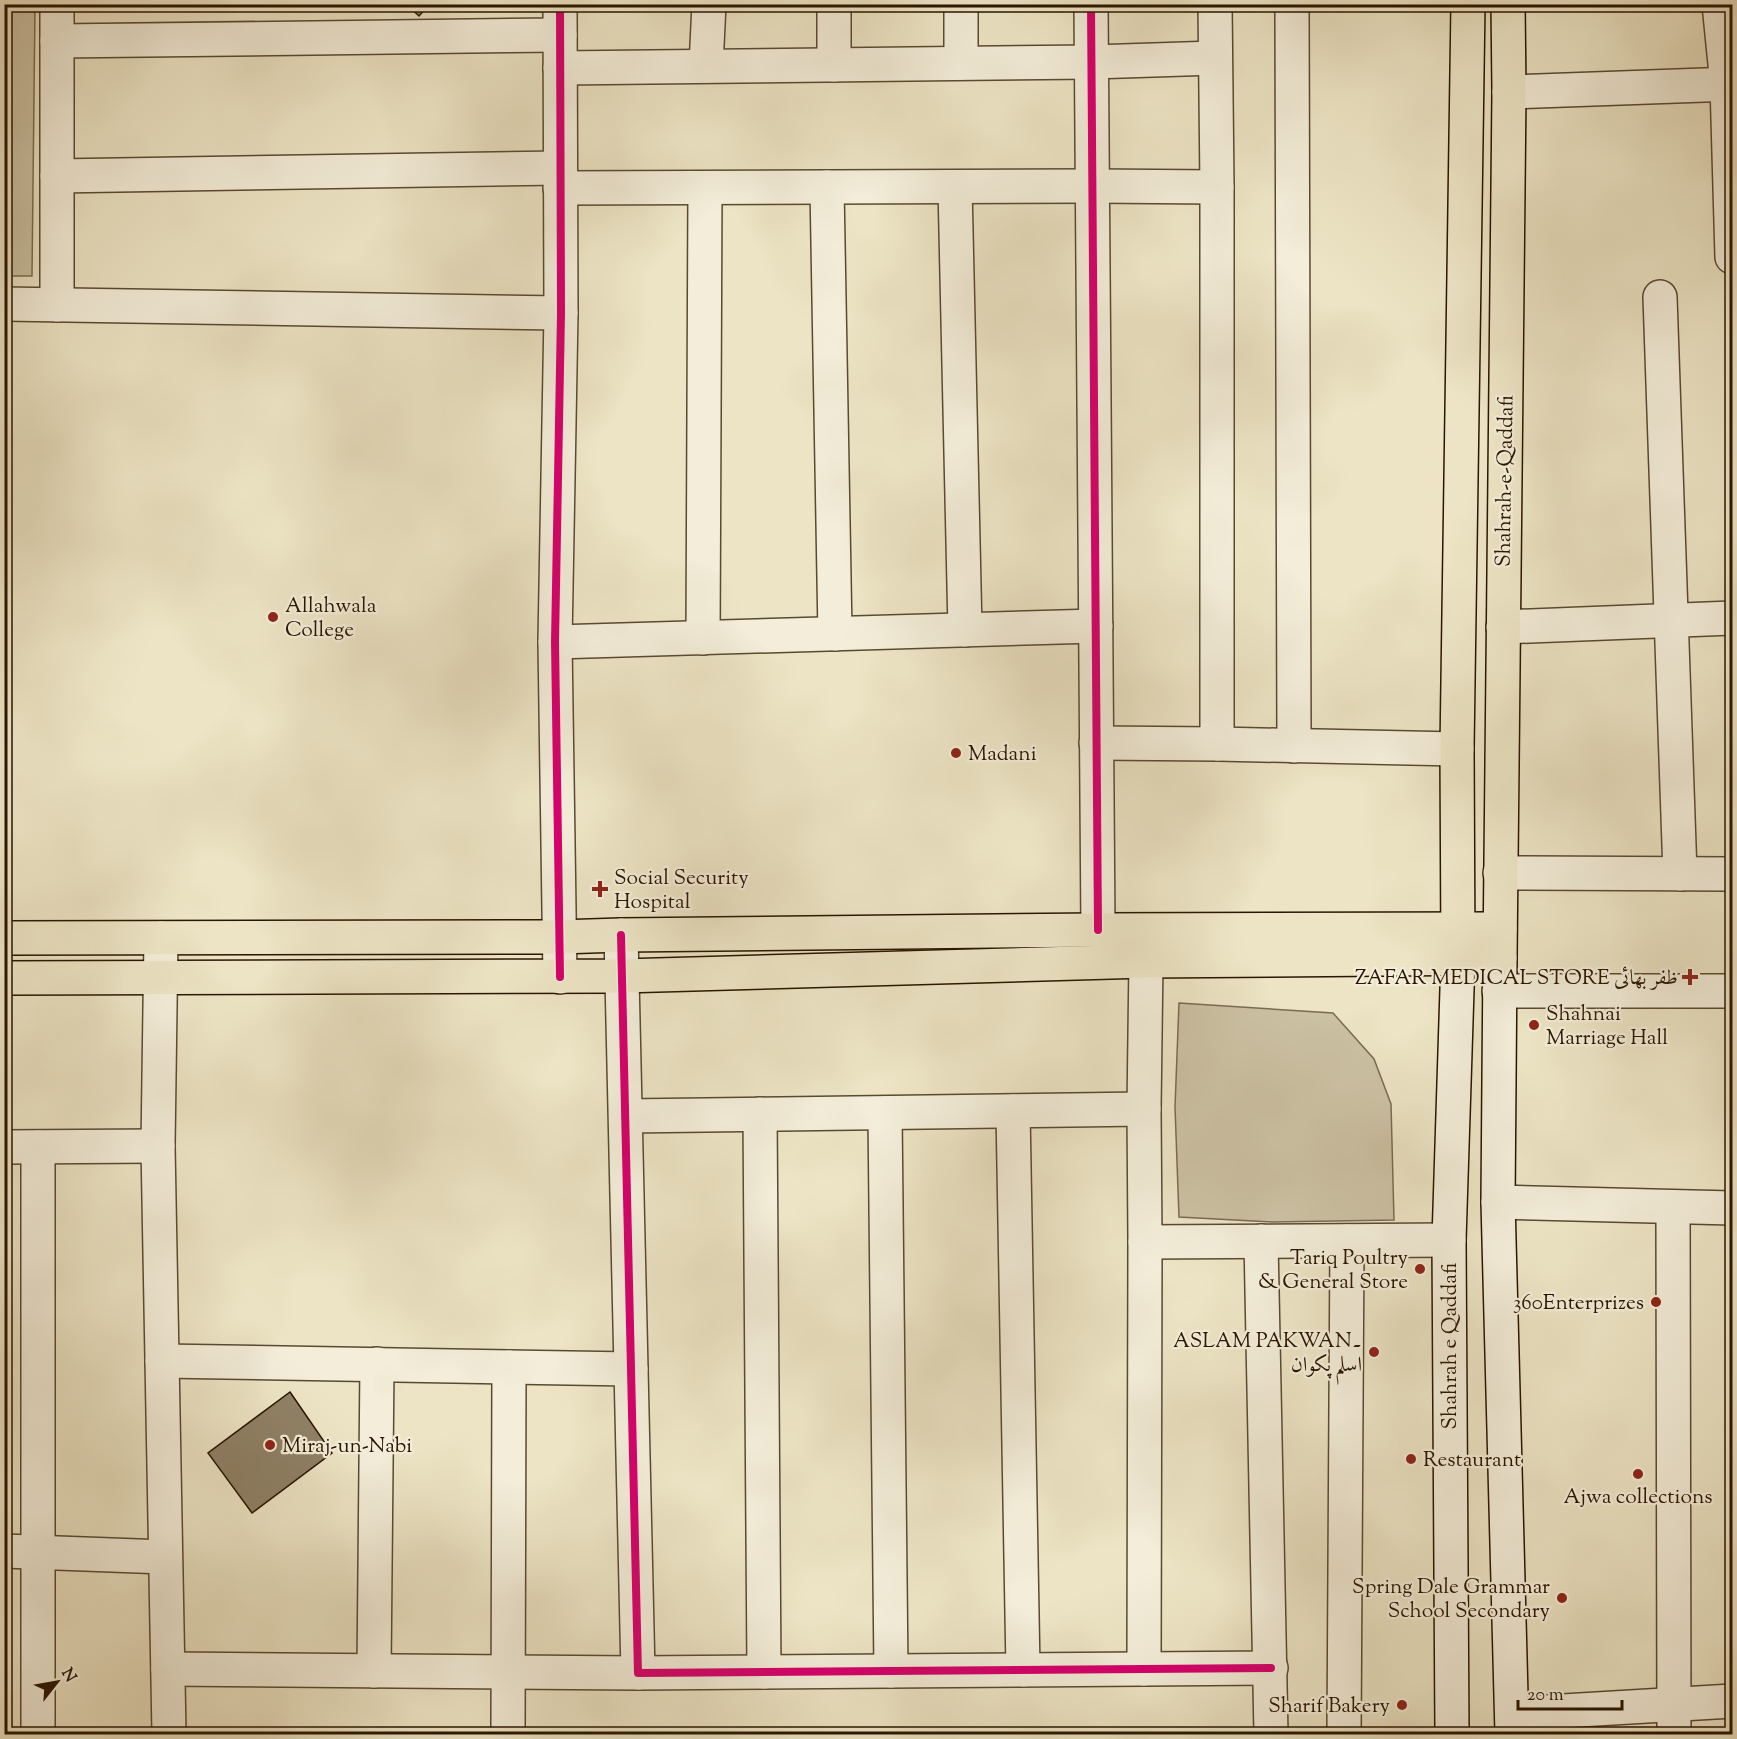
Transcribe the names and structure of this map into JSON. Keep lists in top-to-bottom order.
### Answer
{
  "streets": {
    "main road": ["Shahrah-e-Qaddafi"],
    "street": ["Shahrah e Qaddafi"]
  },
  "crossings": [
    ["Shahrah-e-Qaddafi", "Shahrah e Qaddafi"]
  ],
  "places": {
    "other": [
      "Allahwala College",
      "Madani",
      "Shahnai Marriage Hall",
      "Tariq Poultry & General Store",
      "360Enterprizes",
      "ASLAM PAKWAN۔ اسلم پکوان",
      "Miraj-un-Nabi",
      "Restaurant",
      "Ajwa collections",
      "Spring Dale Grammar School Secondary",
      "Sharif Bakery"
    ],
    "health": ["Social Security Hospital", "ZAFAR MEDICAL STORE ظفر بھائی"]
  },
  "scale_bar": "20 m",
  "north": "top right"
}
